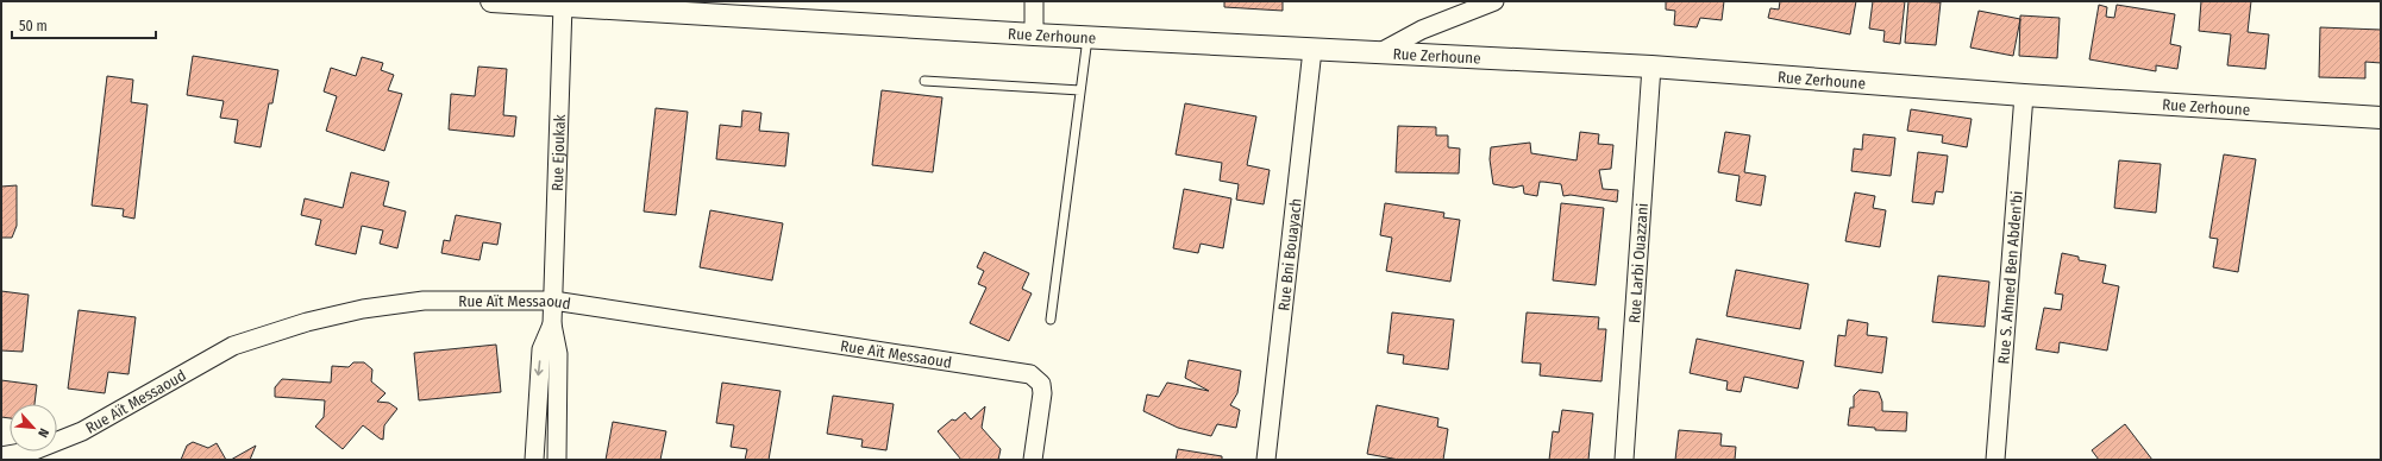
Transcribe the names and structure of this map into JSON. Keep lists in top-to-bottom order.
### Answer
{
  "streets": {
    "street": [
      "Rue Zerhoune",
      "Rue Ejoukak",
      "Rue Bni Bouayach",
      "Rue Larbi Ouazzani",
      "Rue S. Ahmed Ben Abden'bi",
      "Rue Aït Messaoud"
    ]
  },
  "crossings": [
    ["Rue Zerhoune", "Rue Ejoukak"],
    ["Rue Zerhoune", "Rue Bni Bouayach"],
    ["Rue Zerhoune", "Rue Larbi Ouazzani"],
    ["Rue Zerhoune", "Rue S. Ahmed Ben Abden'bi"],
    ["Rue Ejoukak", "Rue Aït Messaoud"]
  ],
  "scale_bar": "50 m",
  "north": "bottom right"
}
